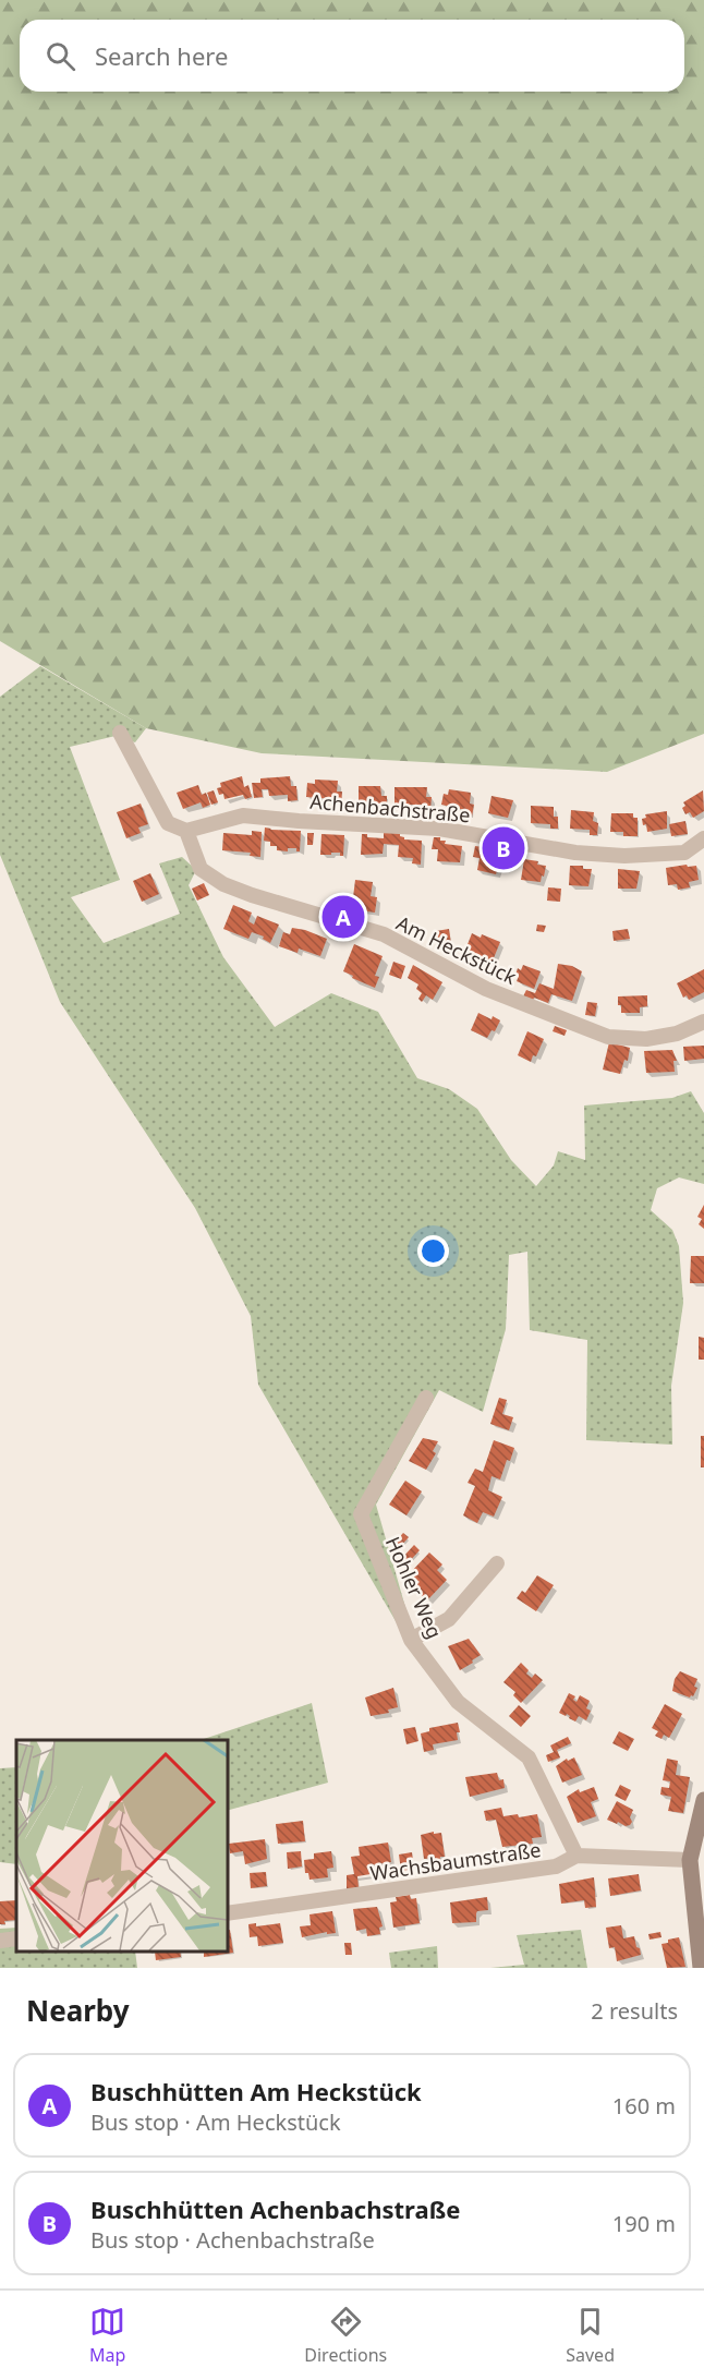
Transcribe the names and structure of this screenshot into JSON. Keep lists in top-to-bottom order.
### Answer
{
  "streets": {
    "street": [
      "Achenbachstraße",
      "Am Heckstück",
      "Hohler Weg",
      "Wachsbaumstraße"
    ]
  },
  "crossings": [
    ["Achenbachstraße", "Am Heckstück"],
    ["Hohler Weg", "Wachsbaumstraße"]
  ],
  "page": {
    "search": "Search here",
    "pins": ["B", "A"],
    "heading": ["Nearby", "2 results"],
    "list": [
      {
        "mark": "A",
        "name": "Buschhütten Am Heckstück",
        "note": "Bus stop · Am Heckstück",
        "value": "160 m"
      },
      {
        "mark": "B",
        "name": "Buschhütten Achenbachstraße",
        "note": "Bus stop · Achenbachstraße",
        "value": "190 m"
      }
    ],
    "nav": ["Map", "Directions", "Saved"]
  }
}
